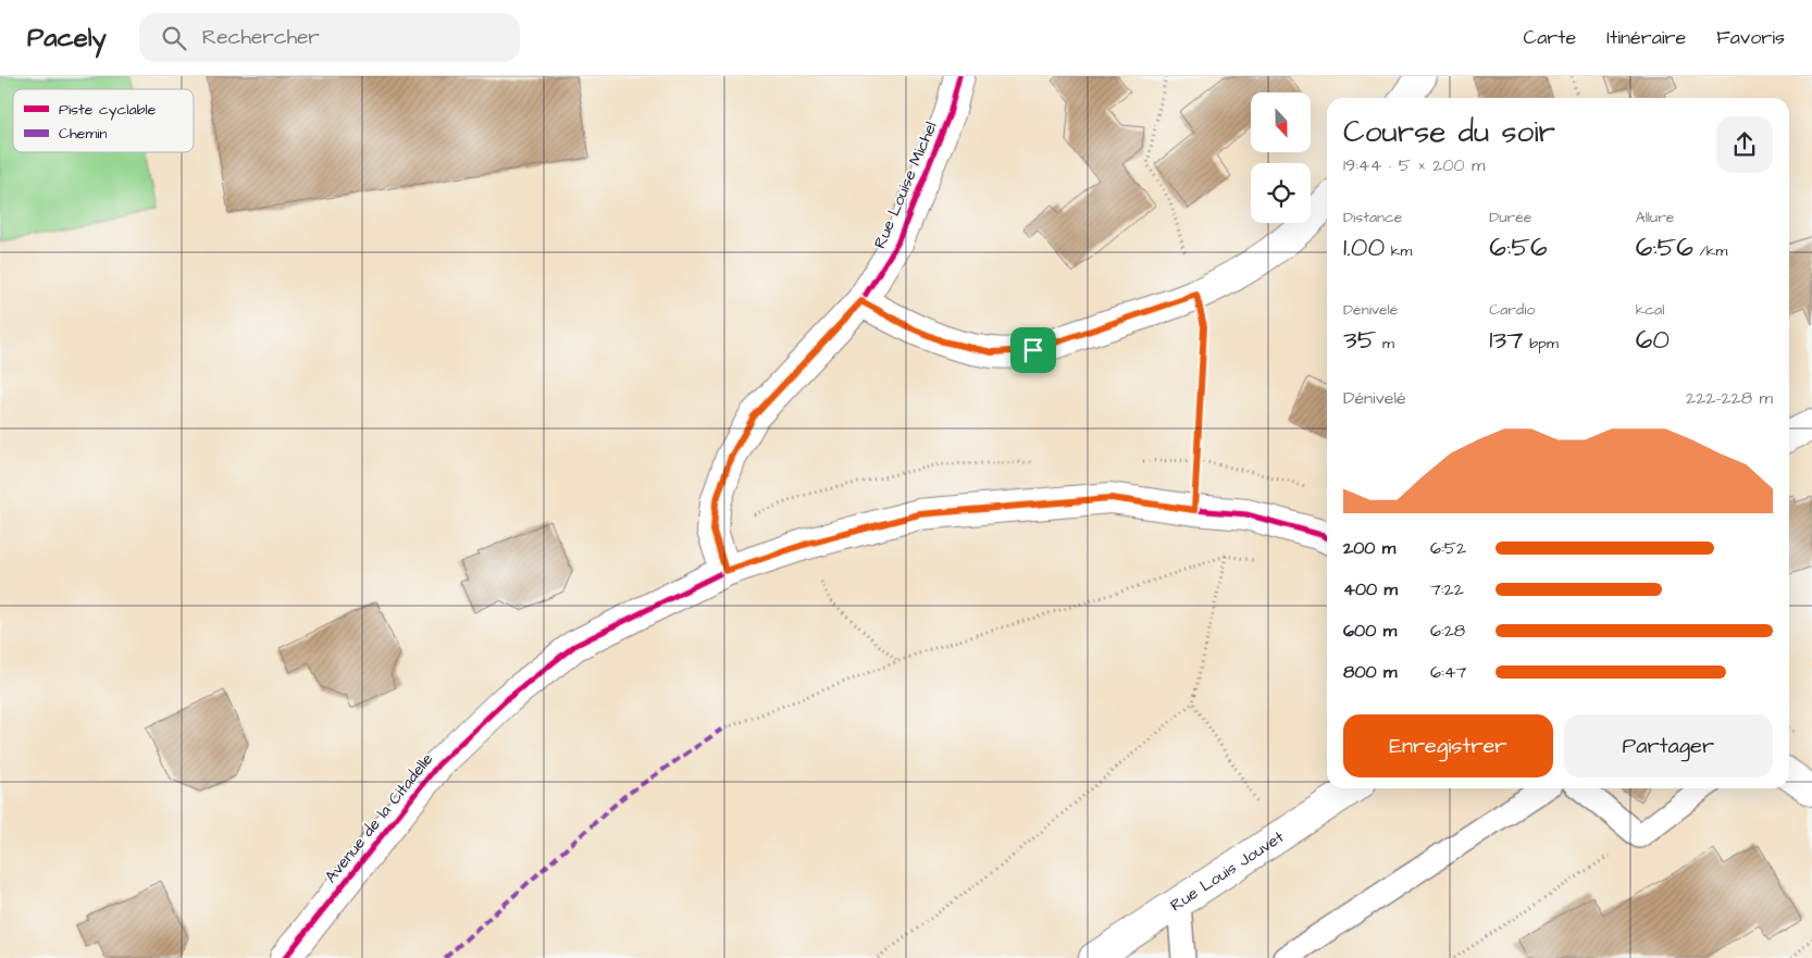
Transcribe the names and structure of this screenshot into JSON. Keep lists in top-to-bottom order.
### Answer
{
  "streets": {
    "street": ["Rue Louise Michel", "Avenue de la Citadelle", "Rue Louis Jouvet"]
  },
  "crossings": [
    ["Rue Louise Michel", "Avenue de la Citadelle"]
  ],
  "legend": ["Piste cyclable", "Chemin"],
  "north": "bottom",
  "page": {
    "header": "Pacely",
    "search": "Rechercher",
    "nav": ["Carte", "Itinéraire", "Favoris"],
    "heading": ["Course du soir", "19:44 · 5 × 200 m"],
    "stats": [
      ["Distance", "1.00 km"],
      ["Durée", "6:56"],
      ["Allure", "6:56 /km"],
      ["Dénivelé", "35 m"],
      ["Cardio", "137 bpm"],
      ["kcal", "60"]
    ],
    "chart": ["Dénivelé", "222–228 m"],
    "list": [
      {
        "name": "200 m",
        "note": "6:52"
      },
      {
        "name": "400 m",
        "note": "7:22"
      },
      {
        "name": "600 m",
        "note": "6:28"
      },
      {
        "name": "800 m",
        "note": "6:47"
      }
    ],
    "buttons": ["Enregistrer", "Partager"]
  }
}
